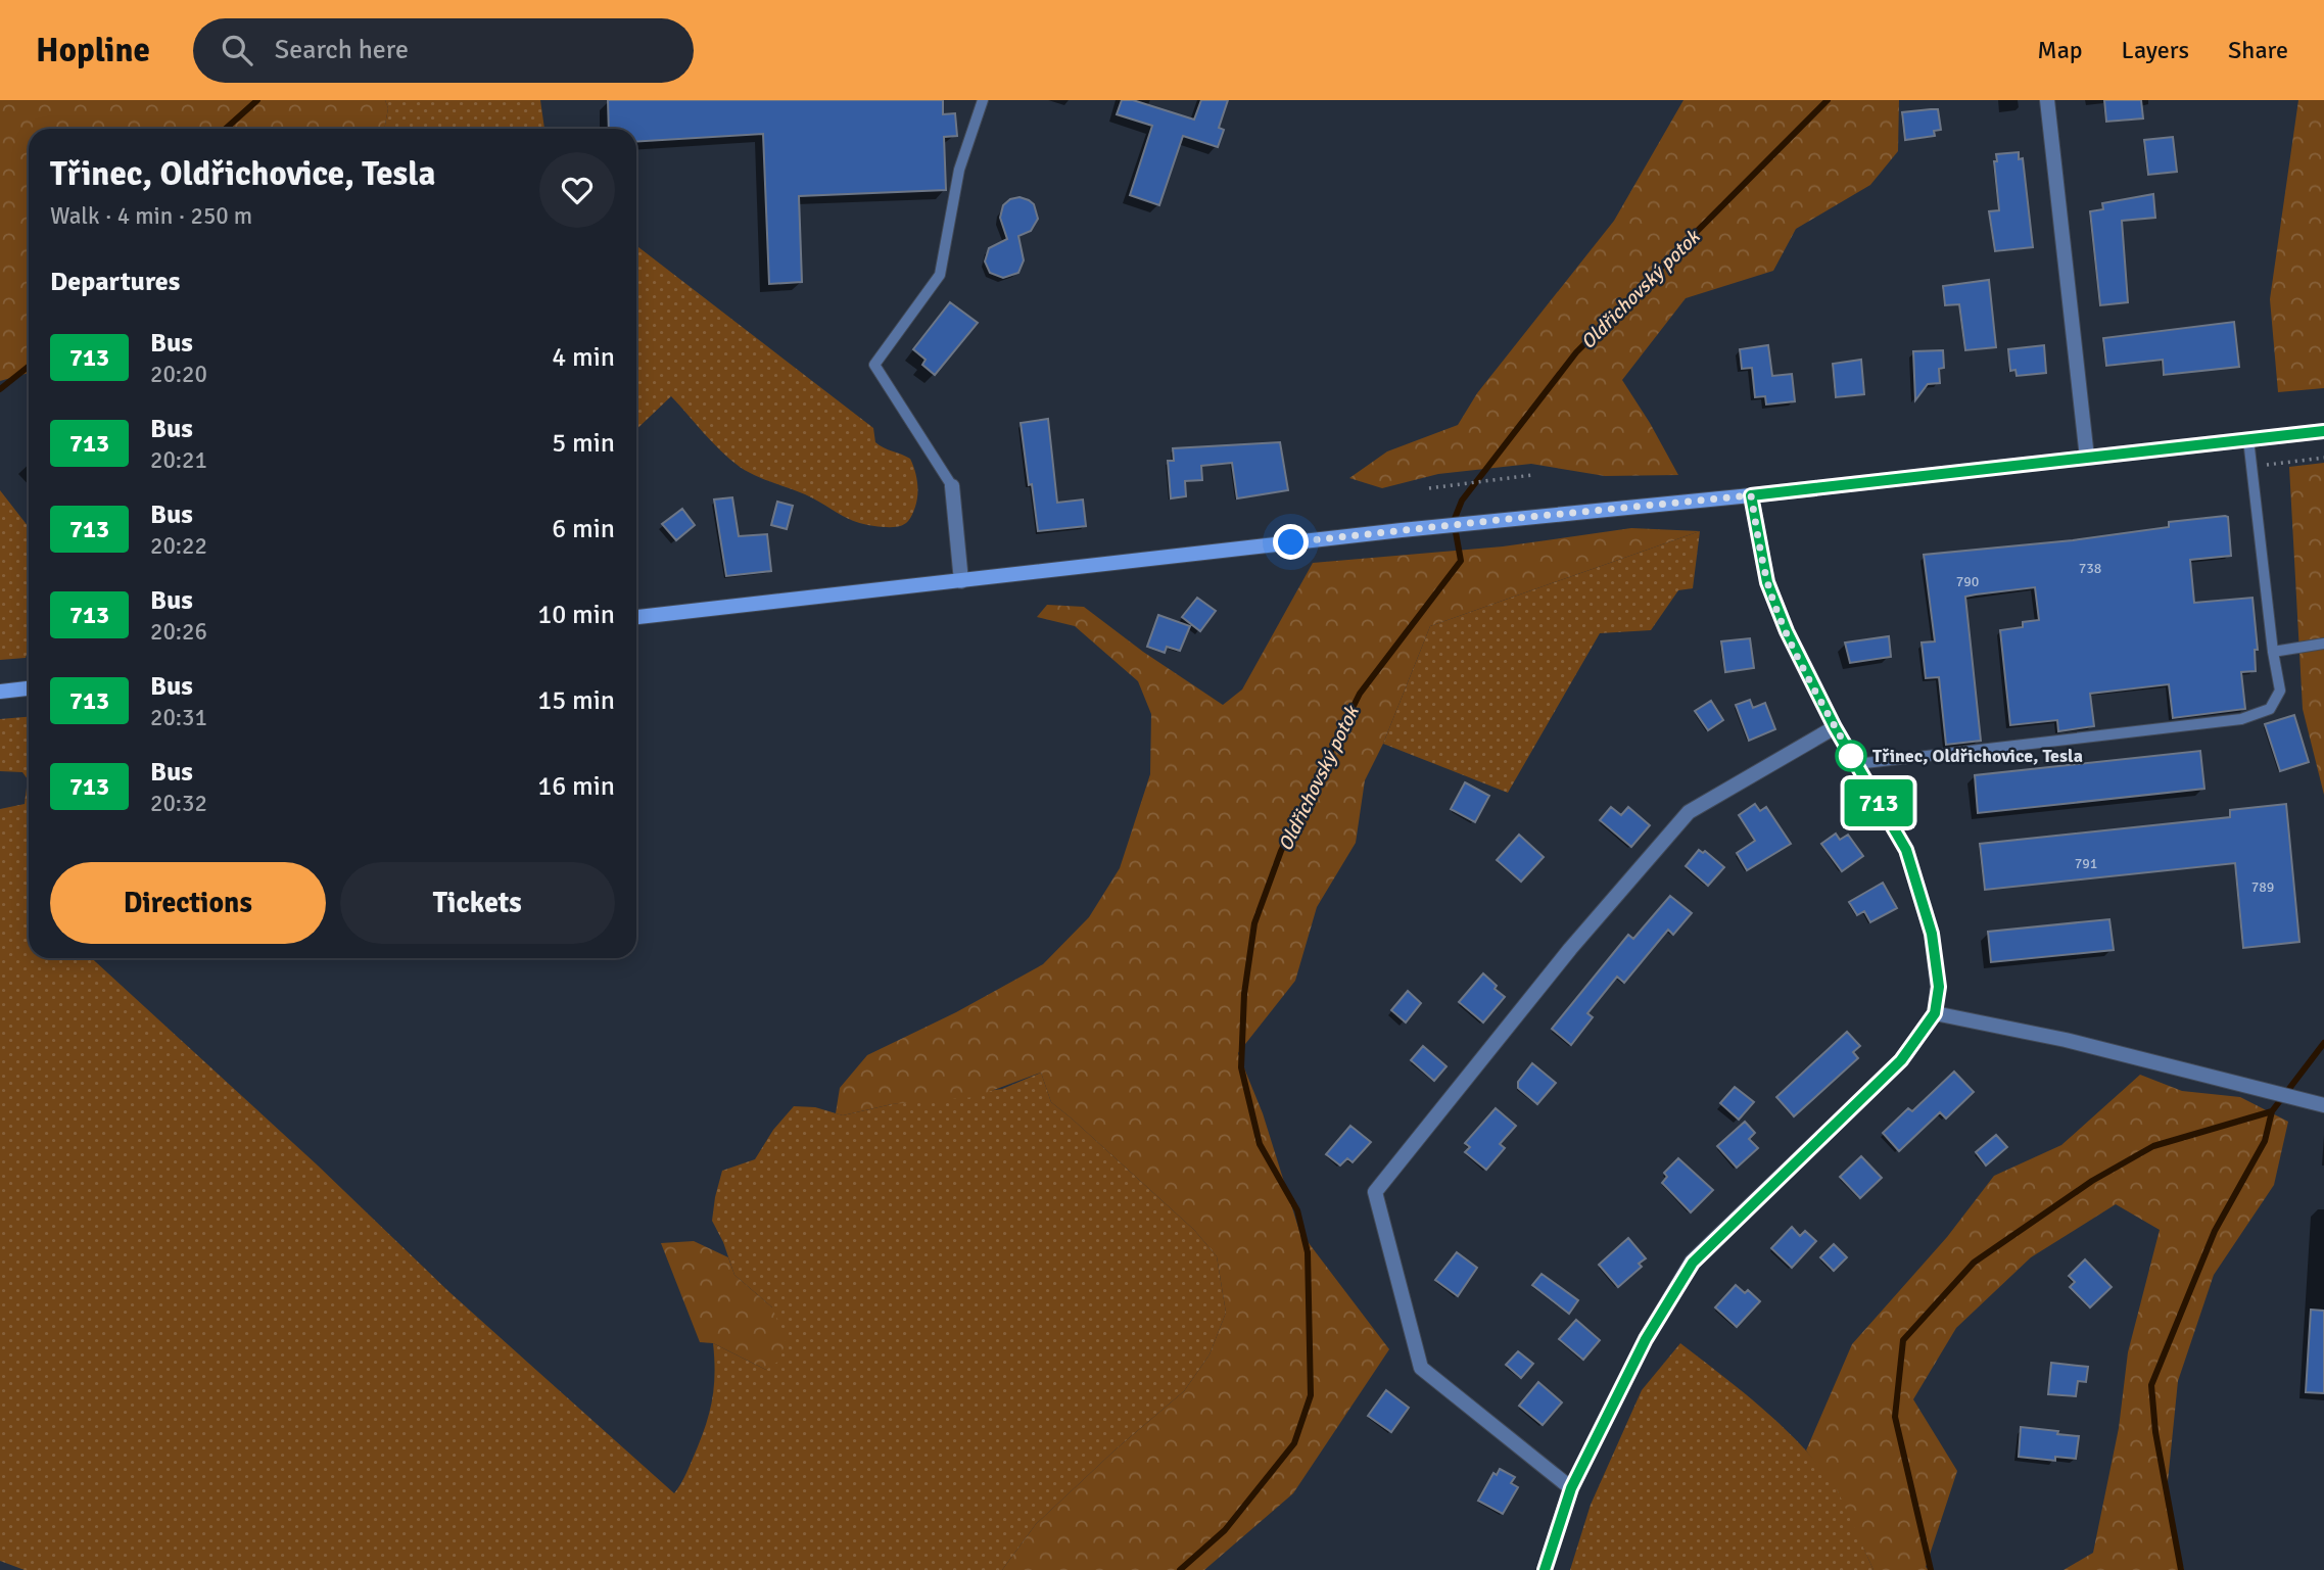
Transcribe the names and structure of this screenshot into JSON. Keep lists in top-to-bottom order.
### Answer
{
  "water": ["Oldřichovský potok"],
  "places": ["Třinec, Oldřichovice, Tesla"],
  "lines": ["bus line 713"],
  "house_numbers": [
    "738",
    "790",
    "791",
    "789"
  ],
  "page": {
    "header": "Hopline",
    "search": "Search here",
    "nav": ["Map", "Layers", "Share"],
    "on_map": "713",
    "heading": [
      ["Třinec, Oldřichovice, Tesla", "Walk · 4 min · 250 m"],
      "Departures"
    ],
    "list": [
      {
        "mark": "713",
        "name": "Bus",
        "note": "20:20",
        "value": "4 min"
      },
      {
        "mark": "713",
        "name": "Bus",
        "note": "20:21",
        "value": "5 min"
      },
      {
        "mark": "713",
        "name": "Bus",
        "note": "20:22",
        "value": "6 min"
      },
      {
        "mark": "713",
        "name": "Bus",
        "note": "20:26",
        "value": "10 min"
      },
      {
        "mark": "713",
        "name": "Bus",
        "note": "20:31",
        "value": "15 min"
      },
      {
        "mark": "713",
        "name": "Bus",
        "note": "20:32",
        "value": "16 min"
      }
    ],
    "buttons": ["Directions", "Tickets"]
  }
}
